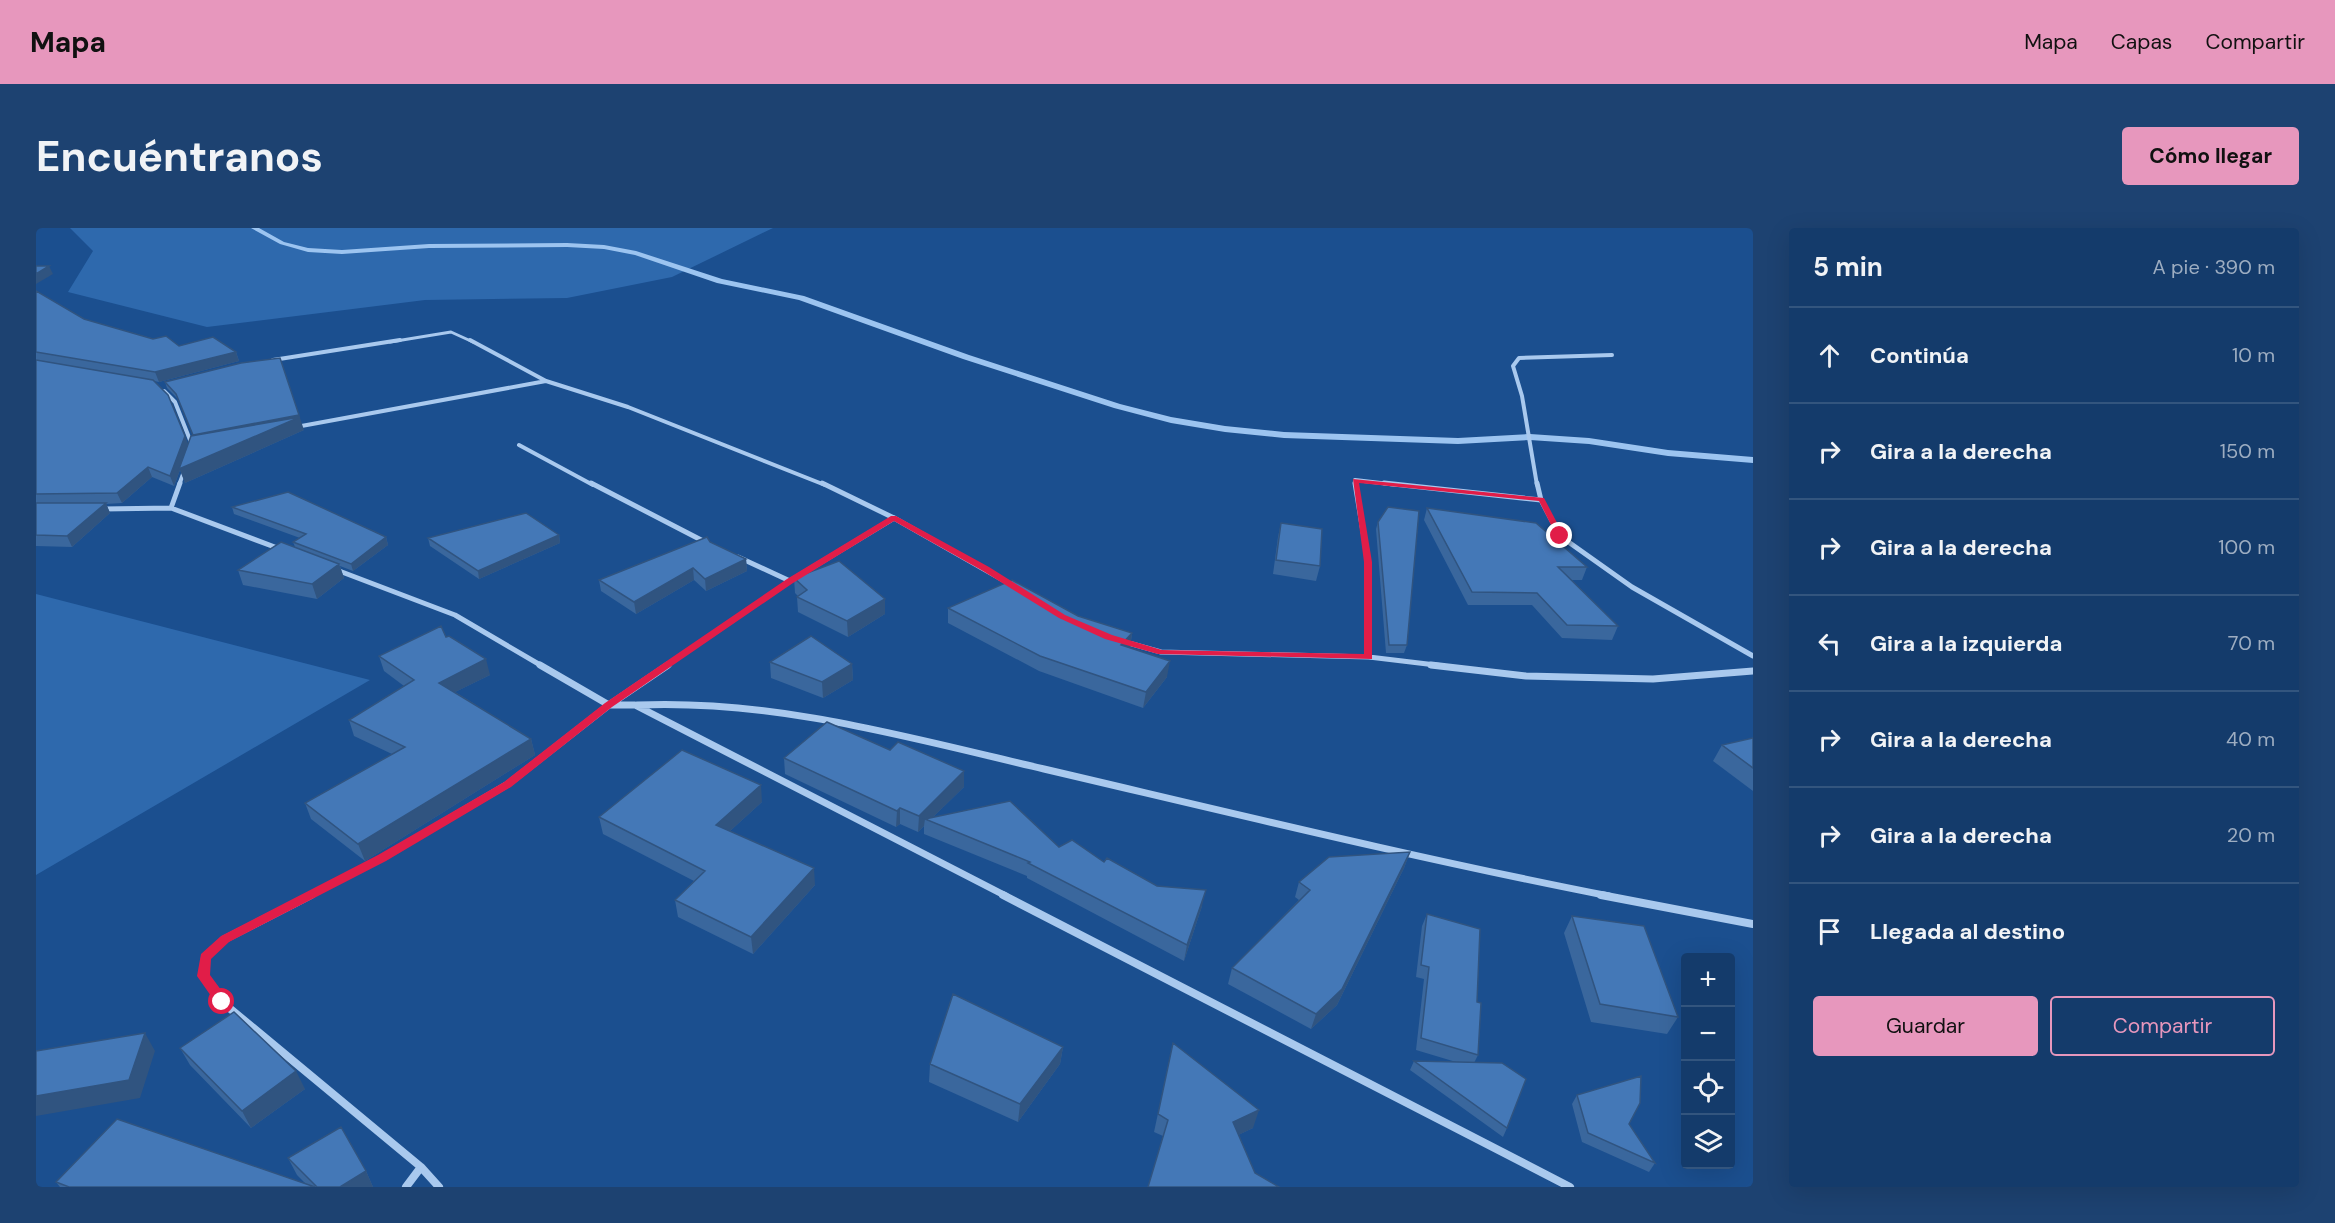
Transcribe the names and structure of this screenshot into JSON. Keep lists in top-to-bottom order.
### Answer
{
  "page": {
    "header": "Mapa",
    "nav": ["Mapa", "Capas", "Compartir"],
    "buttons": [
      "Cómo llegar",
      ["Guardar", "Compartir"]
    ],
    "title": "Encuéntranos",
    "heading": ["5 min", "A pie · 390 m"],
    "list": [
      ["Continúa", "10 m"],
      ["Gira a la derecha", "150 m"],
      ["Gira a la derecha", "100 m"],
      ["Gira a la izquierda", "70 m"],
      ["Gira a la derecha", "40 m"],
      ["Gira a la derecha", "20 m"],
      "Llegada al destino"
    ],
    "map_buttons": ["+", "−"]
  }
}
